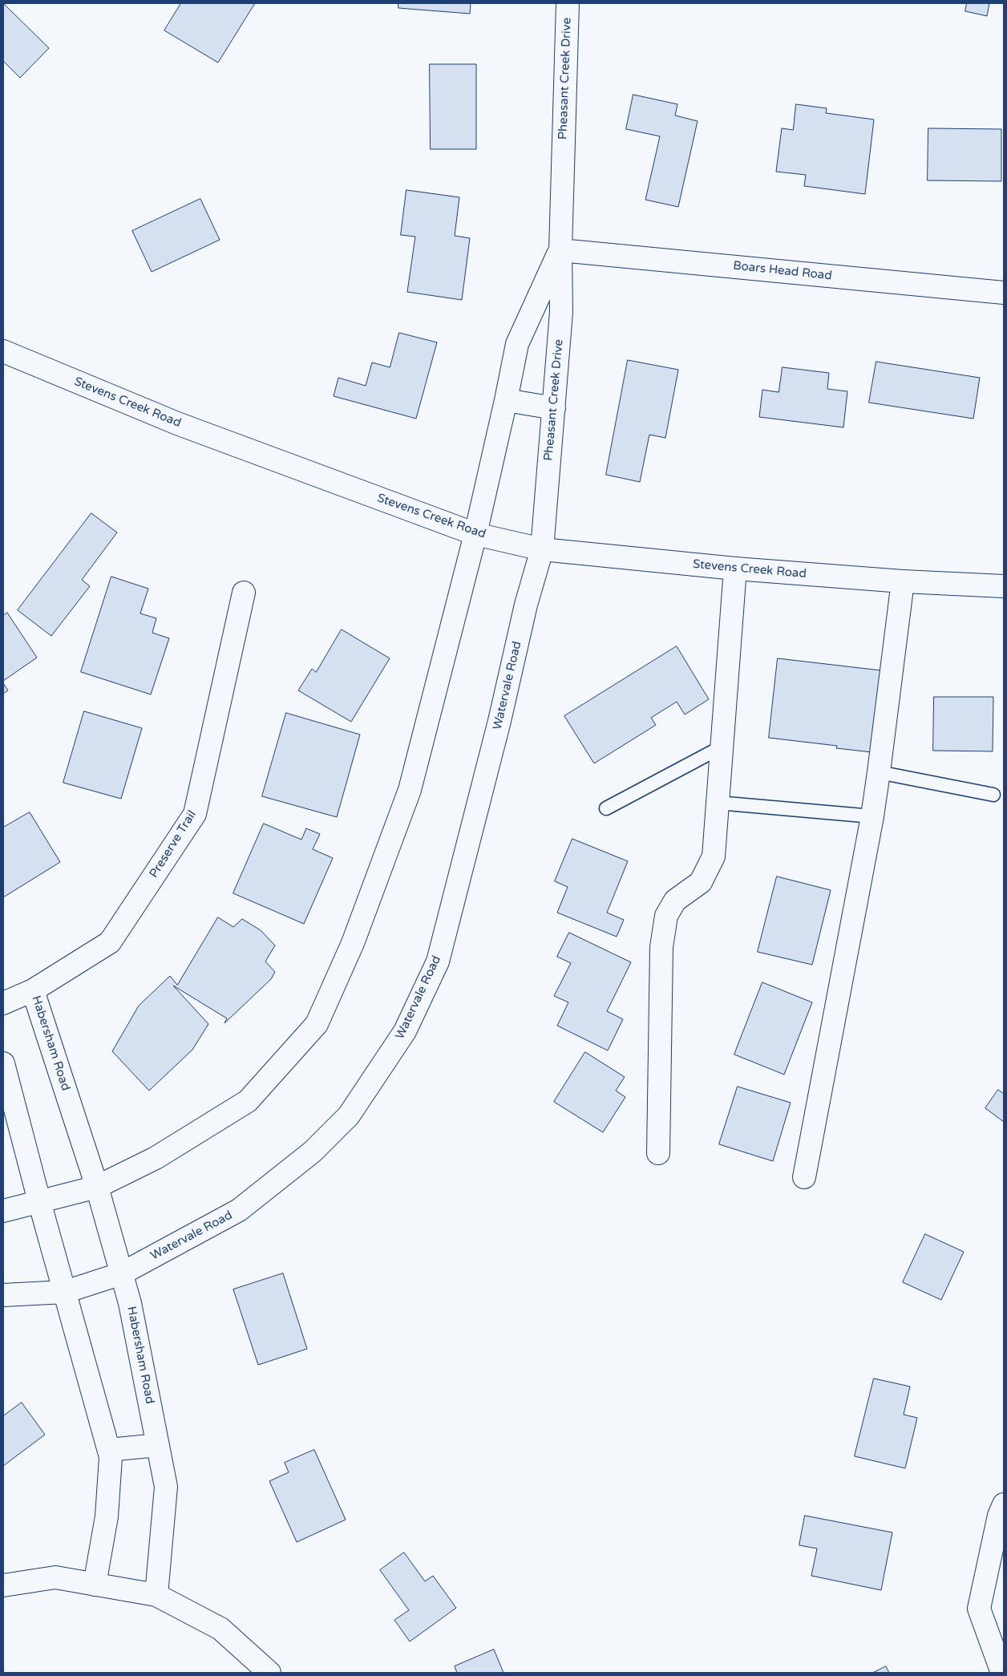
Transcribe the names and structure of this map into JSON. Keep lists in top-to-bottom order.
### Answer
{
  "streets": {
    "street": [
      "Pheasant Creek Drive",
      "Boars Head Road",
      "Stevens Creek Road",
      "Watervale Road",
      "Preserve Trail",
      "Habersham Road"
    ]
  },
  "crossings": [
    ["Pheasant Creek Drive", "Boars Head Road"],
    ["Pheasant Creek Drive", "Stevens Creek Road"],
    ["Pheasant Creek Drive", "Watervale Road"],
    ["Stevens Creek Road", "Watervale Road"],
    ["Watervale Road", "Habersham Road"],
    ["Preserve Trail", "Habersham Road"]
  ]
}
